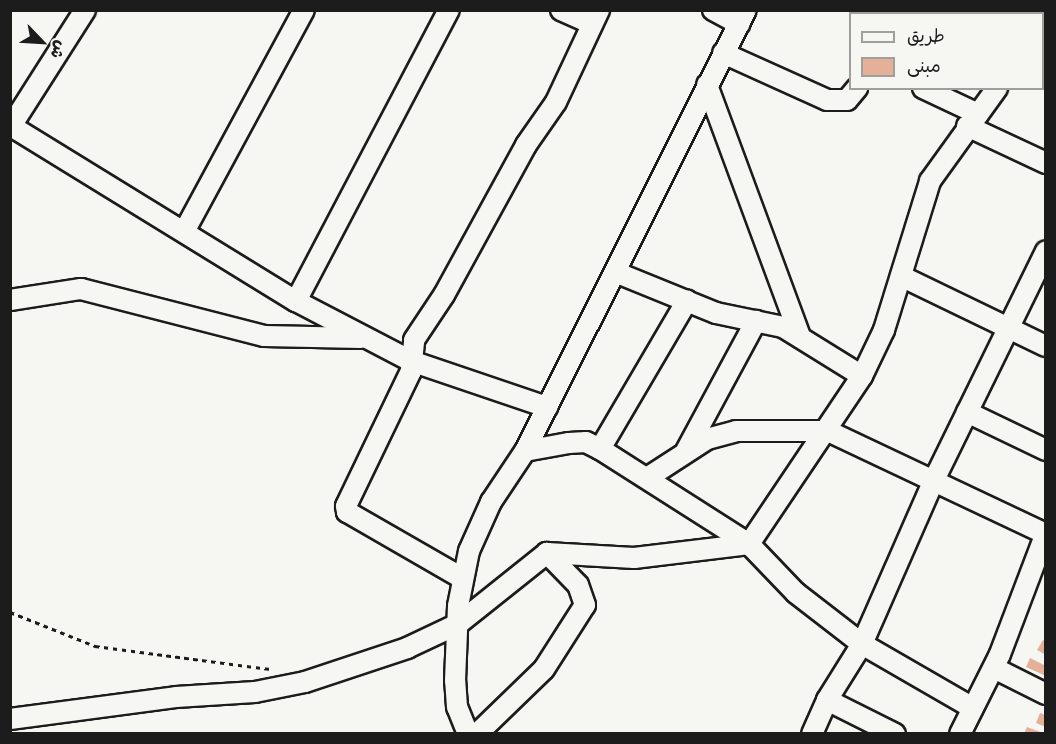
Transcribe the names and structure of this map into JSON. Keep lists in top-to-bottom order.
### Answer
{
  "legend": ["طريق", "مبنى"],
  "north": "bottom right"
}
